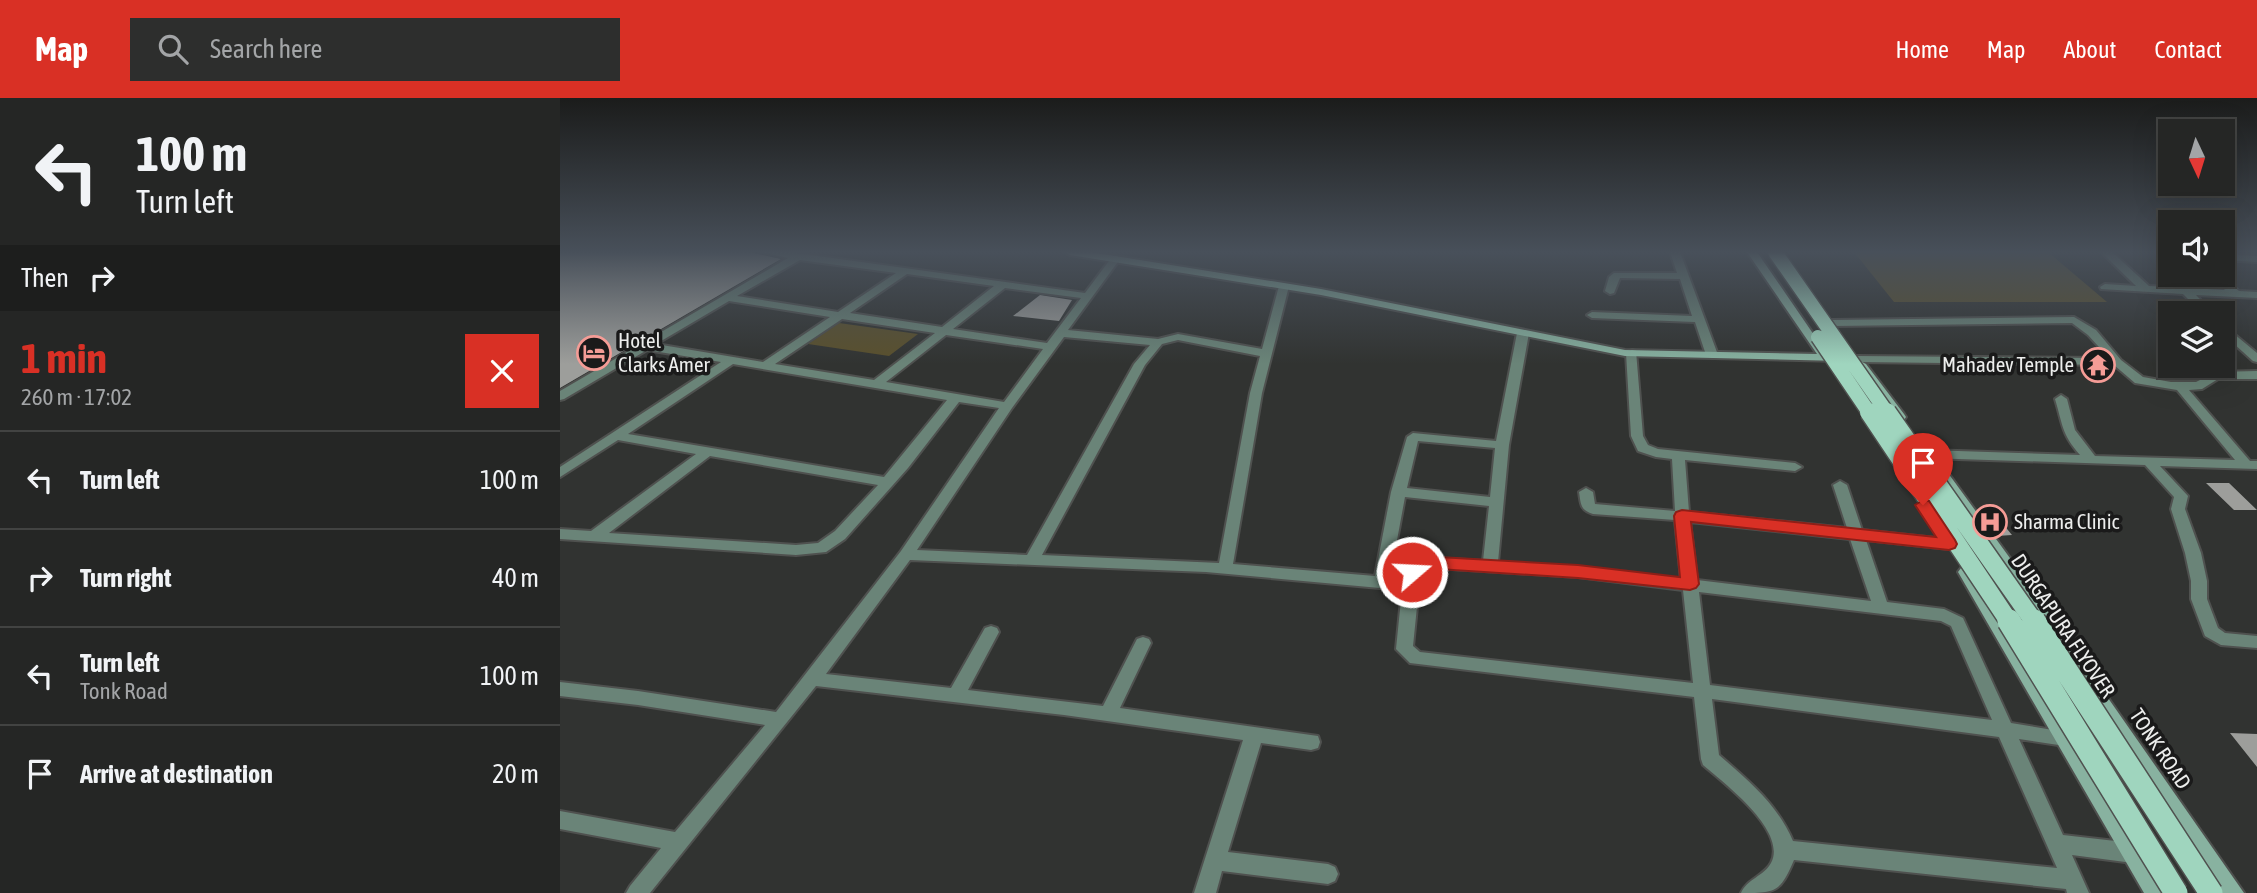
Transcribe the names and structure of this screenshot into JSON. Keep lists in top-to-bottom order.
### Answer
{
  "streets": {
    "main road": ["DURGAPURA FLYOVER"],
    "street": ["TONK ROAD"]
  },
  "places": {
    "hotel": ["Hotel Clarks Amer"],
    "temple": ["Mahadev Temple"],
    "hospital": ["Sharma Clinic"]
  },
  "north": "bottom",
  "page": {
    "header": "Map",
    "search": "Search here",
    "nav": [
      "Home",
      "Map",
      "About",
      "Contact"
    ],
    "turn": ["100 m", "Turn left"],
    "then": "Then",
    "heading": ["1 min", "260 m · 17:02"],
    "list": [
      {
        "name": "Turn left",
        "value": "100 m"
      },
      {
        "name": "Turn right",
        "value": "40 m"
      },
      {
        "name": "Turn left",
        "note": "Tonk Road",
        "value": "100 m"
      },
      {
        "name": "Arrive at destination",
        "value": "20 m"
      }
    ]
  }
}
